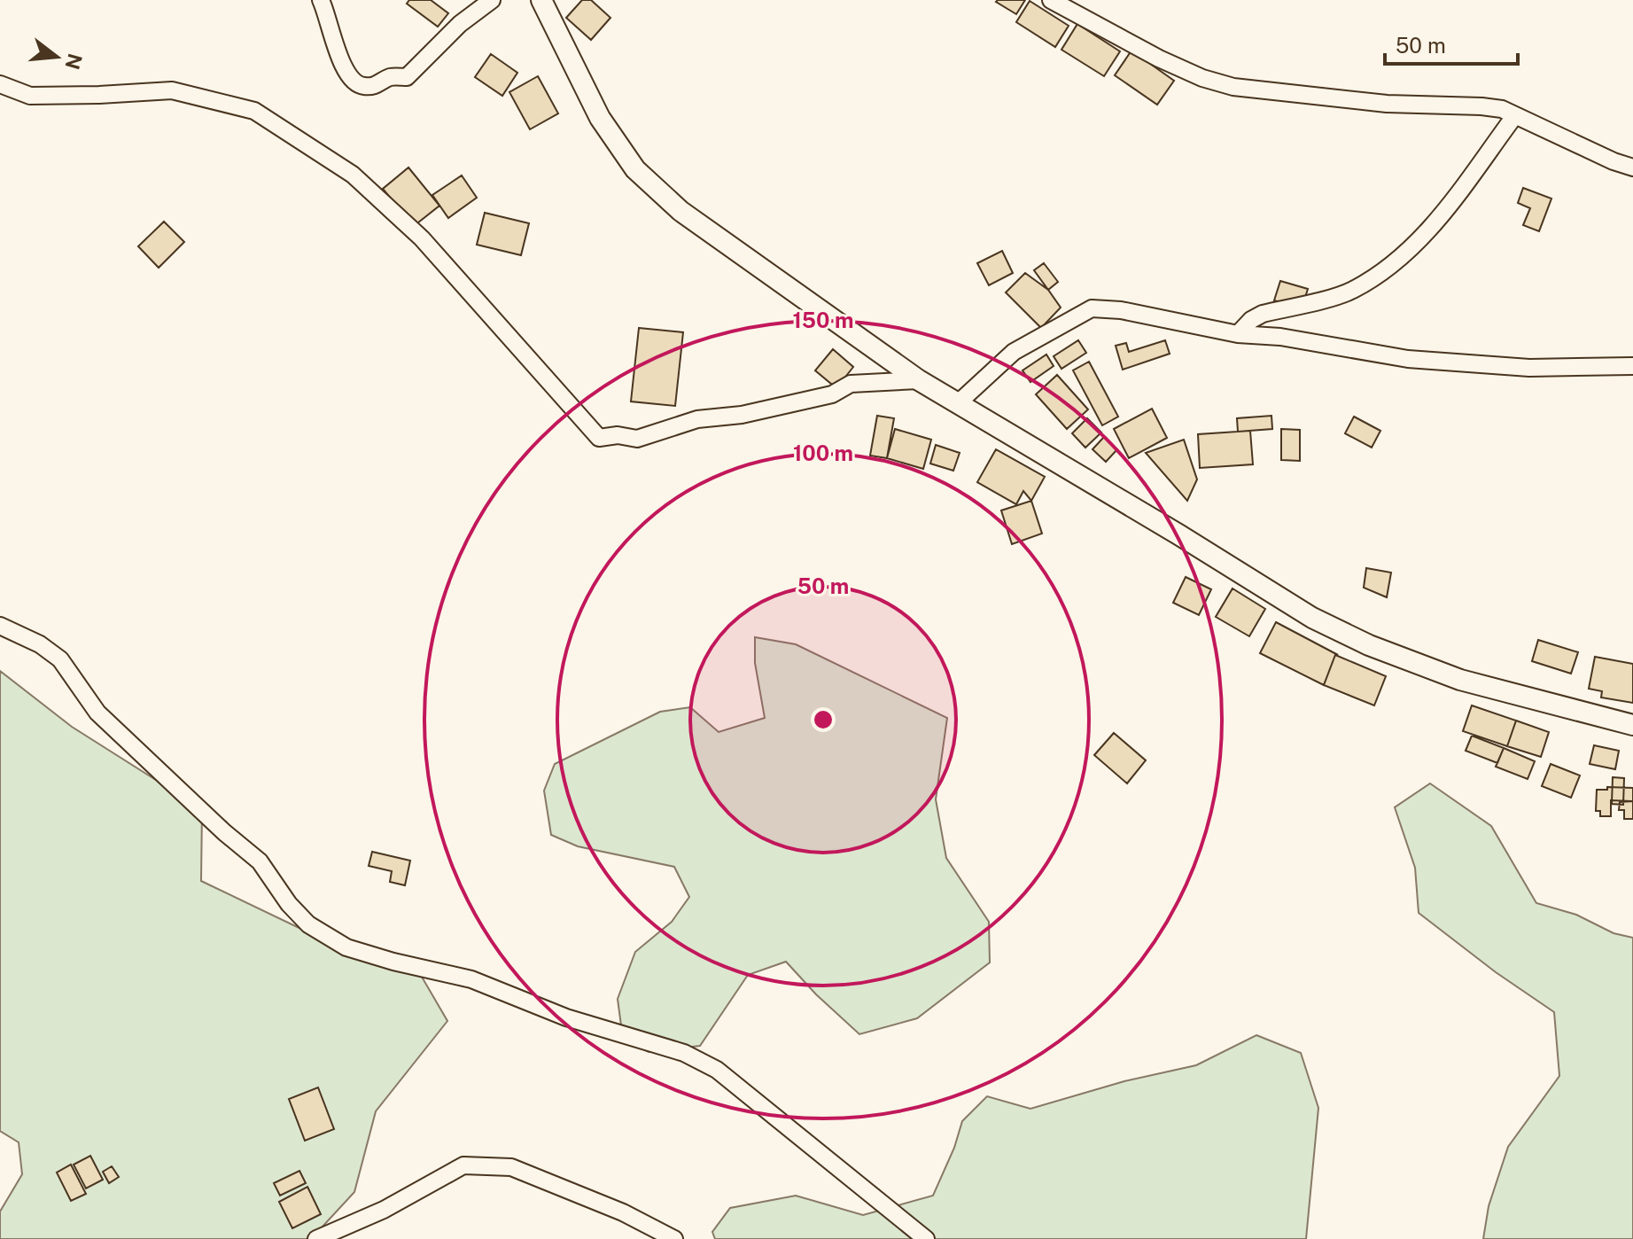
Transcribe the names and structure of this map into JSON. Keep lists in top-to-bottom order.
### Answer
{
  "scale_bar": "50 m",
  "north": "right",
  "rings": ["150 m", "100 m", "50 m"]
}
